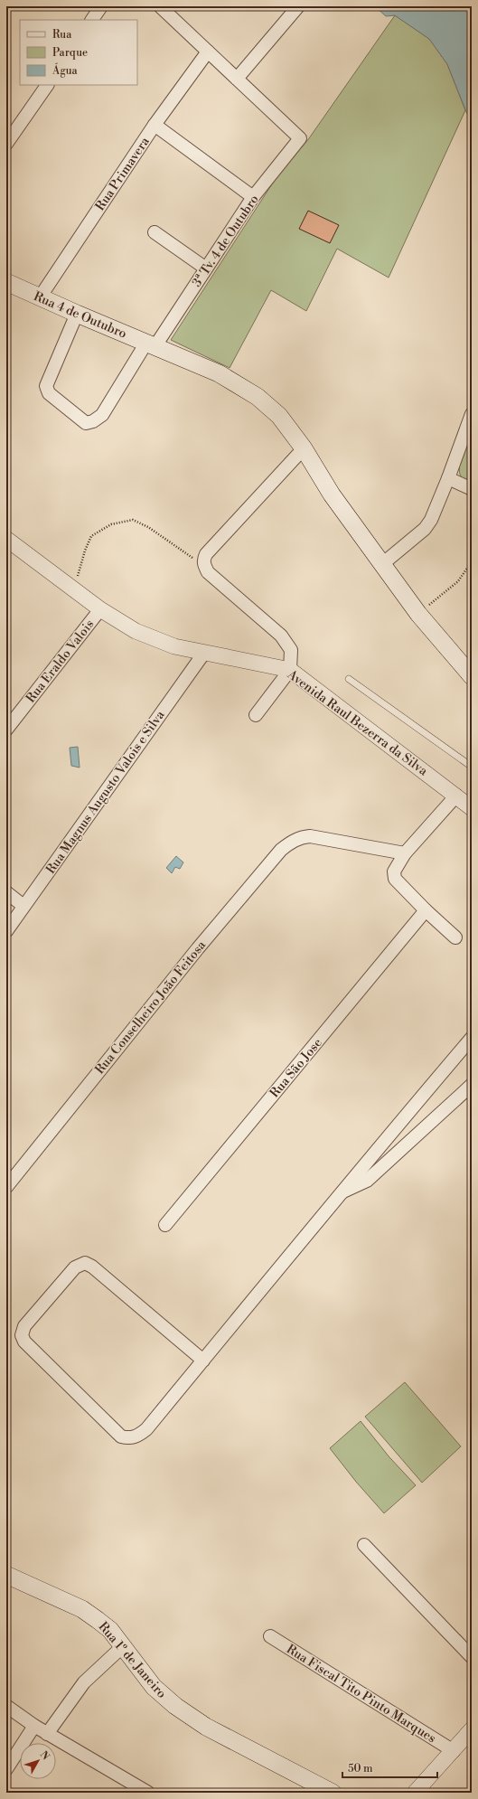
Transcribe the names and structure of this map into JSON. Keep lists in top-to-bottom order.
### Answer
{
  "streets": {
    "main road": ["Rua 4 de Outubro", "Rua 1º de Janeiro"],
    "street": [
      "Rua Primavera",
      "3ª Tv. 4 de Outubro",
      "Rua Eraldo Valois",
      "Avenida Raul Bezerra da Silva",
      "Rua Magnus Augusto Valois e Silva",
      "Rua Conselheiro João Feitosa",
      "Rua São Jose",
      "Rua Fiscal Tito Pinto Marques"
    ]
  },
  "crossings": [
    ["Rua Primavera", "Rua 4 de Outubro"],
    ["3ª Tv. 4 de Outubro", "Rua 4 de Outubro"],
    ["Rua Eraldo Valois", "Avenida Raul Bezerra da Silva"],
    ["Avenida Raul Bezerra da Silva", "Rua Magnus Augusto Valois e Silva"]
  ],
  "legend": ["Rua", "Parque", "Água"],
  "scale_bar": "50 m",
  "north": "top right"
}
